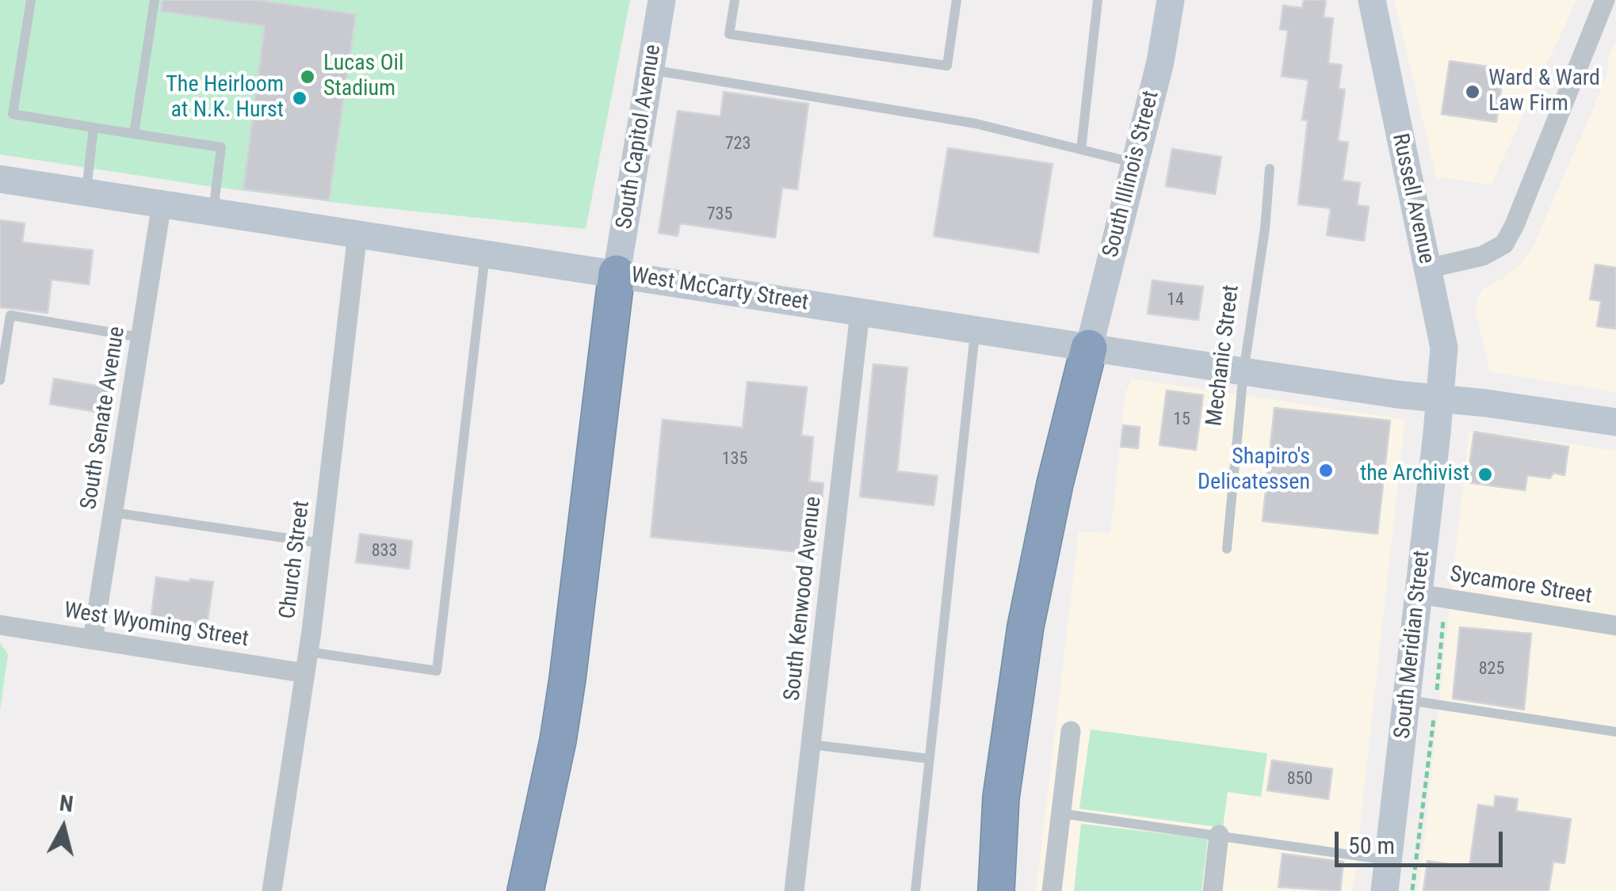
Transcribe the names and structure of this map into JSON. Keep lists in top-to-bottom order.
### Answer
{
  "streets": {
    "main road": [
      "South Capitol Avenue",
      "South Illinois Street",
      "Russell Avenue",
      "West McCarty Street",
      "South Meridian Street"
    ],
    "street": [
      "South Senate Avenue",
      "Church Street",
      "Sycamore Street",
      "South Kenwood Avenue",
      "West Wyoming Street"
    ],
    "lane": ["Mechanic Street"]
  },
  "crossings": [
    ["South Capitol Avenue", "West McCarty Street"],
    ["South Illinois Street", "West McCarty Street"],
    ["Russell Avenue", "West McCarty Street"],
    ["Russell Avenue", "South Meridian Street"],
    ["West McCarty Street", "Mechanic Street"],
    ["West McCarty Street", "South Senate Avenue"],
    ["West McCarty Street", "Church Street"],
    ["West McCarty Street", "South Kenwood Avenue"],
    ["West McCarty Street", "South Meridian Street"],
    ["South Senate Avenue", "West Wyoming Street"],
    ["Church Street", "West Wyoming Street"],
    ["Sycamore Street", "South Meridian Street"]
  ],
  "places": [
    "Lucas Oil Stadium",
    "Ward & Ward Law Firm",
    "The Heirloom at N.K. Hurst",
    "Shapiro's Delicatessen",
    "the Archivist"
  ],
  "house_numbers": [
    "723",
    "735",
    "14",
    "15",
    "135",
    "833",
    "825",
    "850"
  ],
  "scale_bar": "50 m",
  "north": "top"
}
